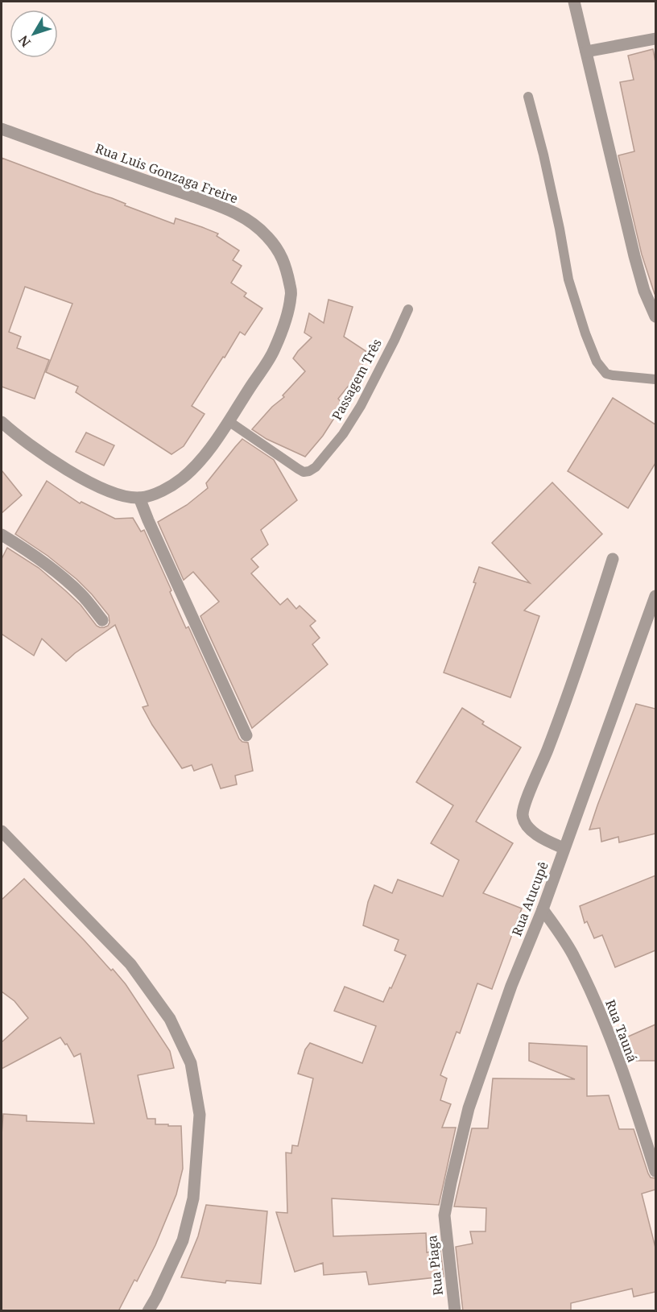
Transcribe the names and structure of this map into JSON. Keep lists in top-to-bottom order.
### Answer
{
  "streets": {
    "street": [
      "Rua Luis Gonzaga Freire",
      "Rua Atucupê",
      "Rua Tauná",
      "Rua Piaga"
    ],
    "lane": ["Passagem Três"]
  },
  "crossings": [
    ["Rua Luis Gonzaga Freire", "Passagem Três"],
    ["Rua Atucupê", "Rua Tauná"],
    ["Rua Atucupê", "Rua Piaga"]
  ],
  "north": "bottom left"
}
